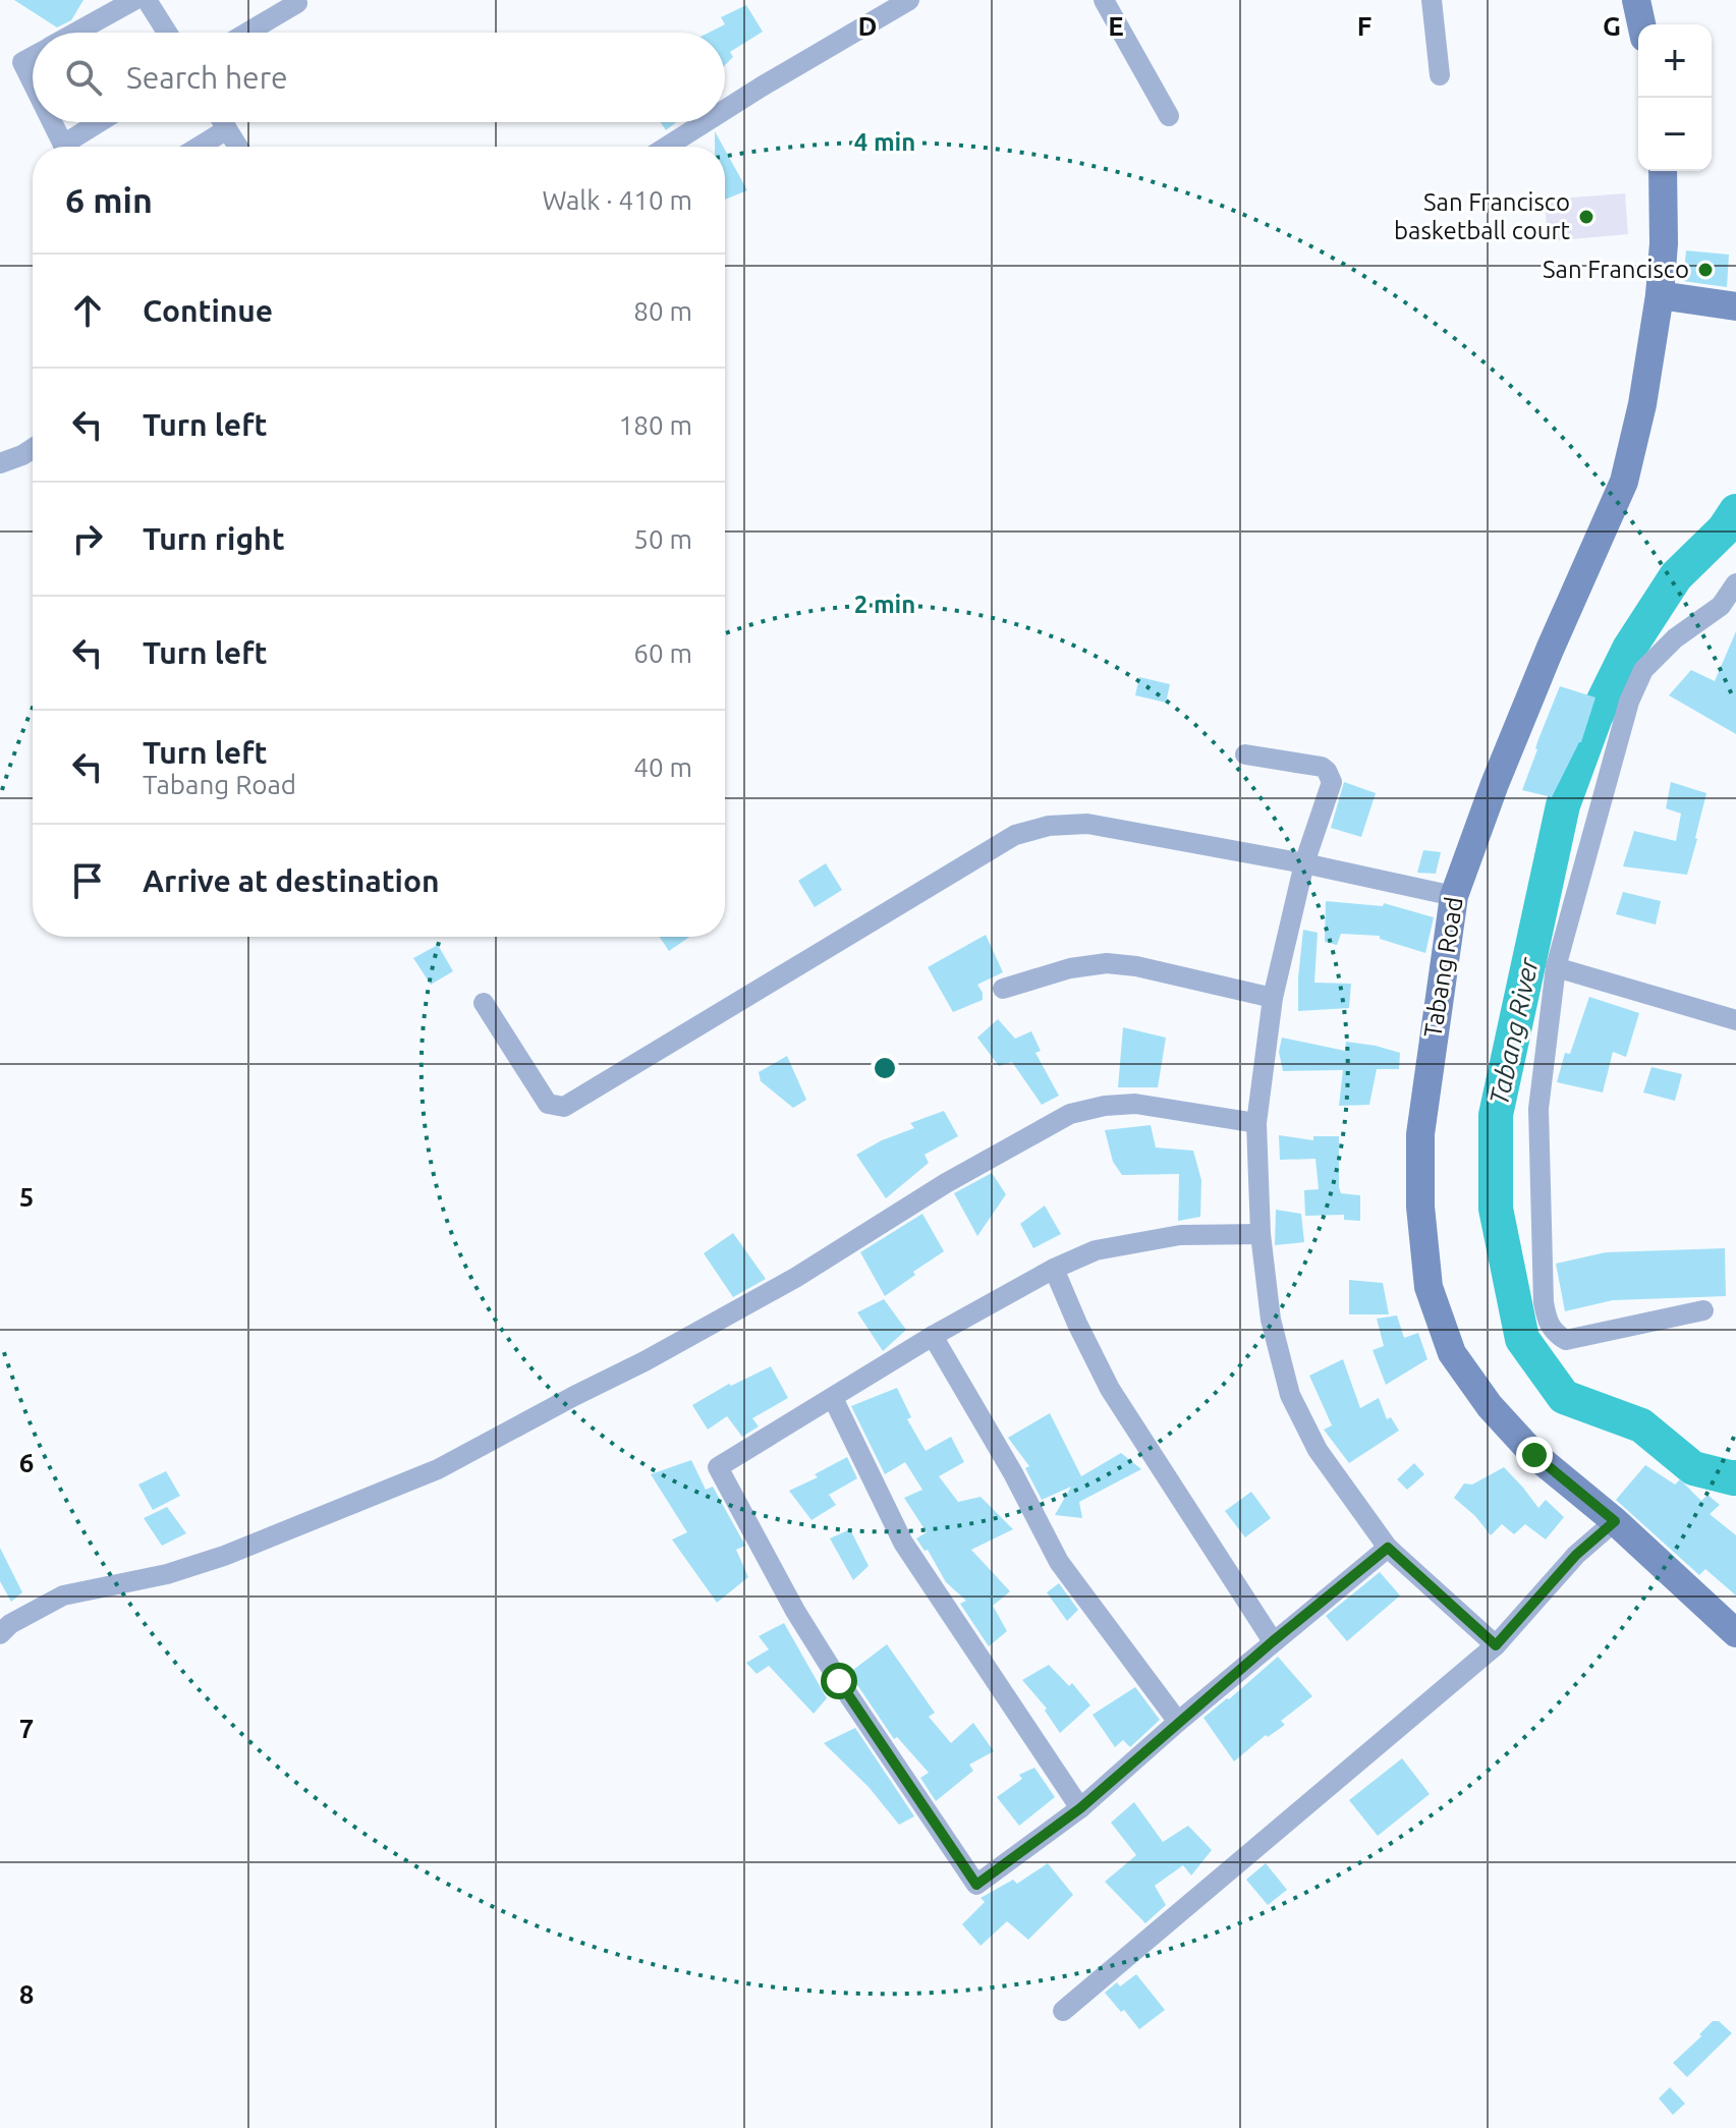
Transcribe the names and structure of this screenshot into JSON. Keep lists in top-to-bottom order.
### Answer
{
  "streets": {
    "main road": ["Tabang Road"]
  },
  "water": ["Tabang River"],
  "places": ["San Francisco basketball court", "San Francisco"],
  "page": {
    "map_buttons": ["+", "−"],
    "search": "Search here",
    "heading": ["6 min", "Walk · 410 m"],
    "list": [
      ["Continue", "80 m"],
      ["Turn left", "180 m"],
      ["Turn right", "50 m"],
      ["Turn left", "60 m"],
      ["Turn left", "Tabang Road", "40 m"],
      "Arrive at destination"
    ]
  },
  "grid": {
    "columns": [
      "D",
      "E",
      "F",
      "G"
    ],
    "rows": [
      "5",
      "6",
      "7",
      "8"
    ]
  },
  "rings": ["4 min", "2 min"]
}
